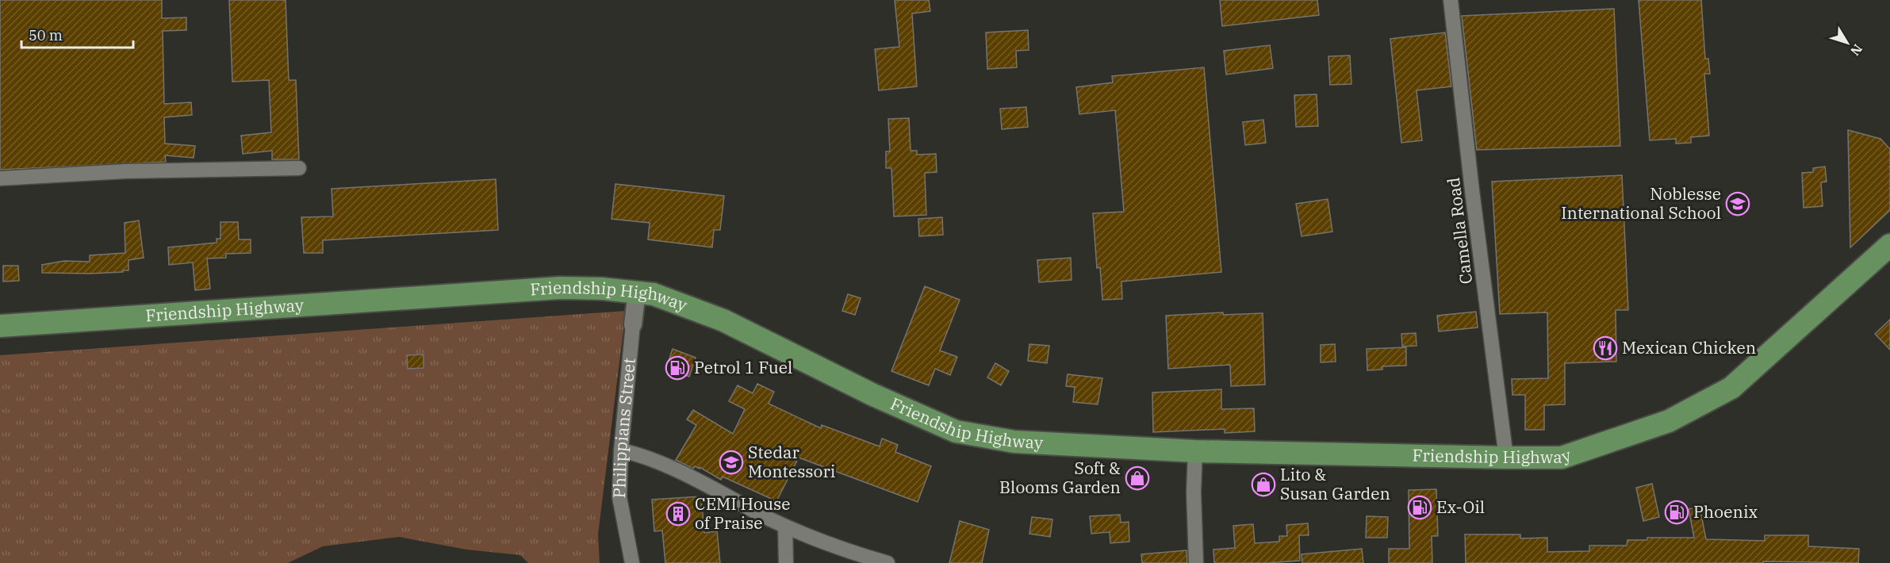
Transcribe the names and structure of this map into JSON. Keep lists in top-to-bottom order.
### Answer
{
  "streets": {
    "main road": ["Friendship Highway"],
    "street": ["Camella Road", "Philippians Street"]
  },
  "crossings": [
    ["Camella Road", "Friendship Highway"],
    ["Friendship Highway", "Philippians Street"]
  ],
  "places": {
    "school or university": ["Noblesse International School", "Stedar Montessori"],
    "restaurant": ["Mexican Chicken"],
    "fuel station": ["Petrol 1 Fuel", "Ex-Oil", "Phoenix"],
    "shop": ["Soft & Blooms Garden", "Lito & Susan Garden"],
    "building": ["CEMI House of Praise"]
  },
  "scale_bar": "50 m",
  "north": "bottom right"
}
